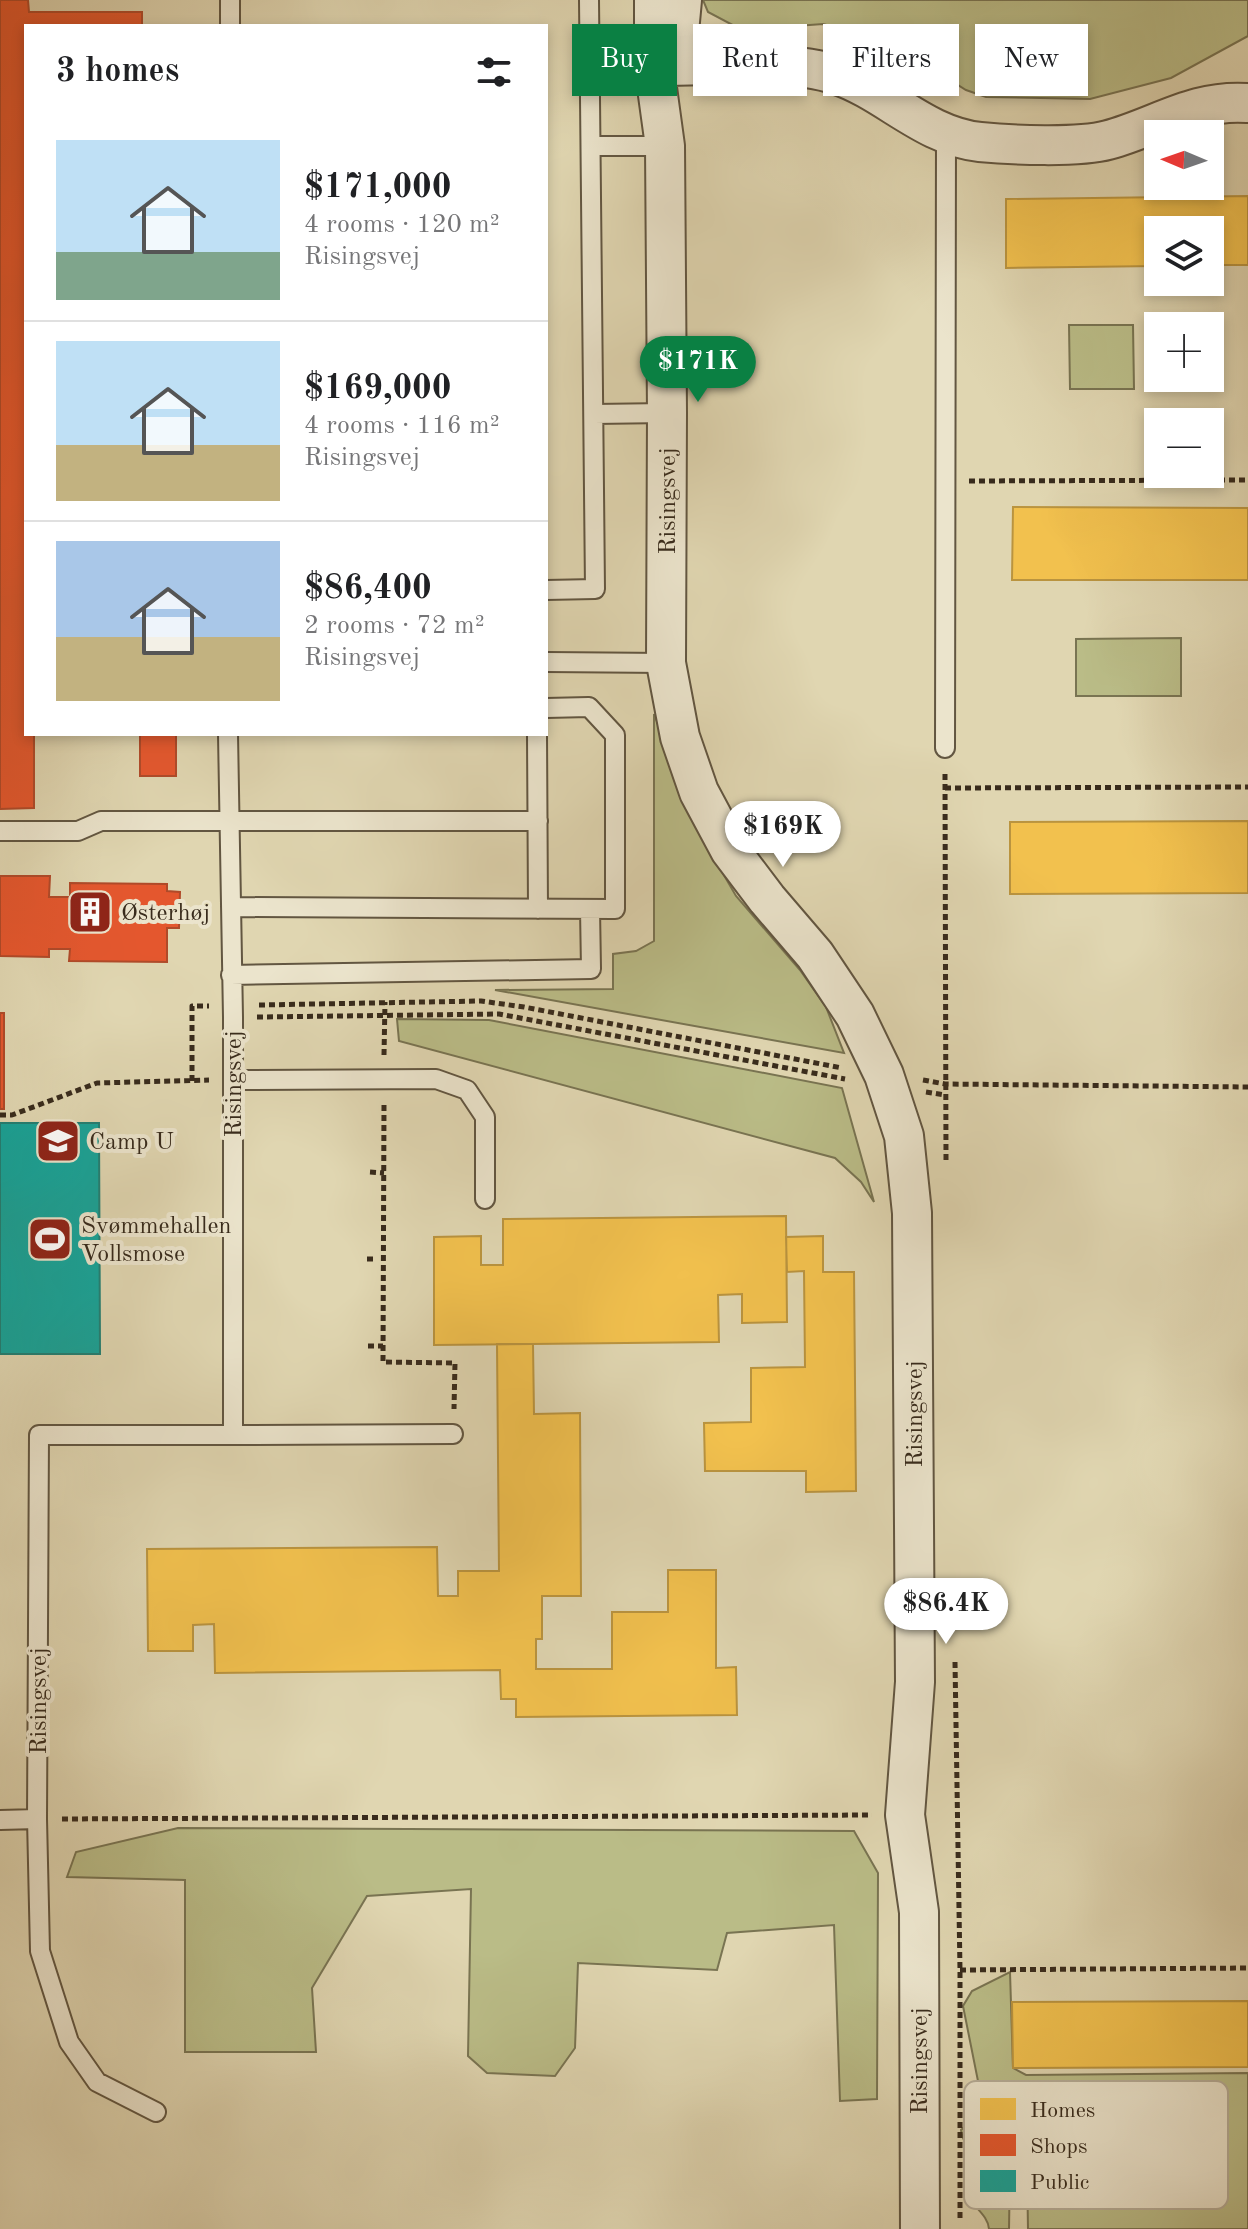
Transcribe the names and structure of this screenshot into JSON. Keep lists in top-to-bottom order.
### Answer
{
  "streets": {
    "street": ["Risingsvej"]
  },
  "places": {
    "building": ["Østerhøj"],
    "school or university": ["Camp U"],
    "sports": ["Svømmehallen Vollsmose"]
  },
  "legend": ["Homes", "Shops", "Public"],
  "north": "left",
  "page": {
    "chip": [
      "Buy",
      "Rent",
      "Filters",
      "New"
    ],
    "heading": "3 homes",
    "map_buttons": ["+", "−"],
    "list": [
      {
        "name": "$171,000",
        "note": "4 rooms · 120 m² · Risingsvej"
      },
      {
        "name": "$169,000",
        "note": "4 rooms · 116 m² · Risingsvej"
      },
      {
        "name": "$86,400",
        "note": "2 rooms · 72 m² · Risingsvej"
      }
    ],
    "price": ["$171K", "$169K", "$86.4K"]
  }
}
